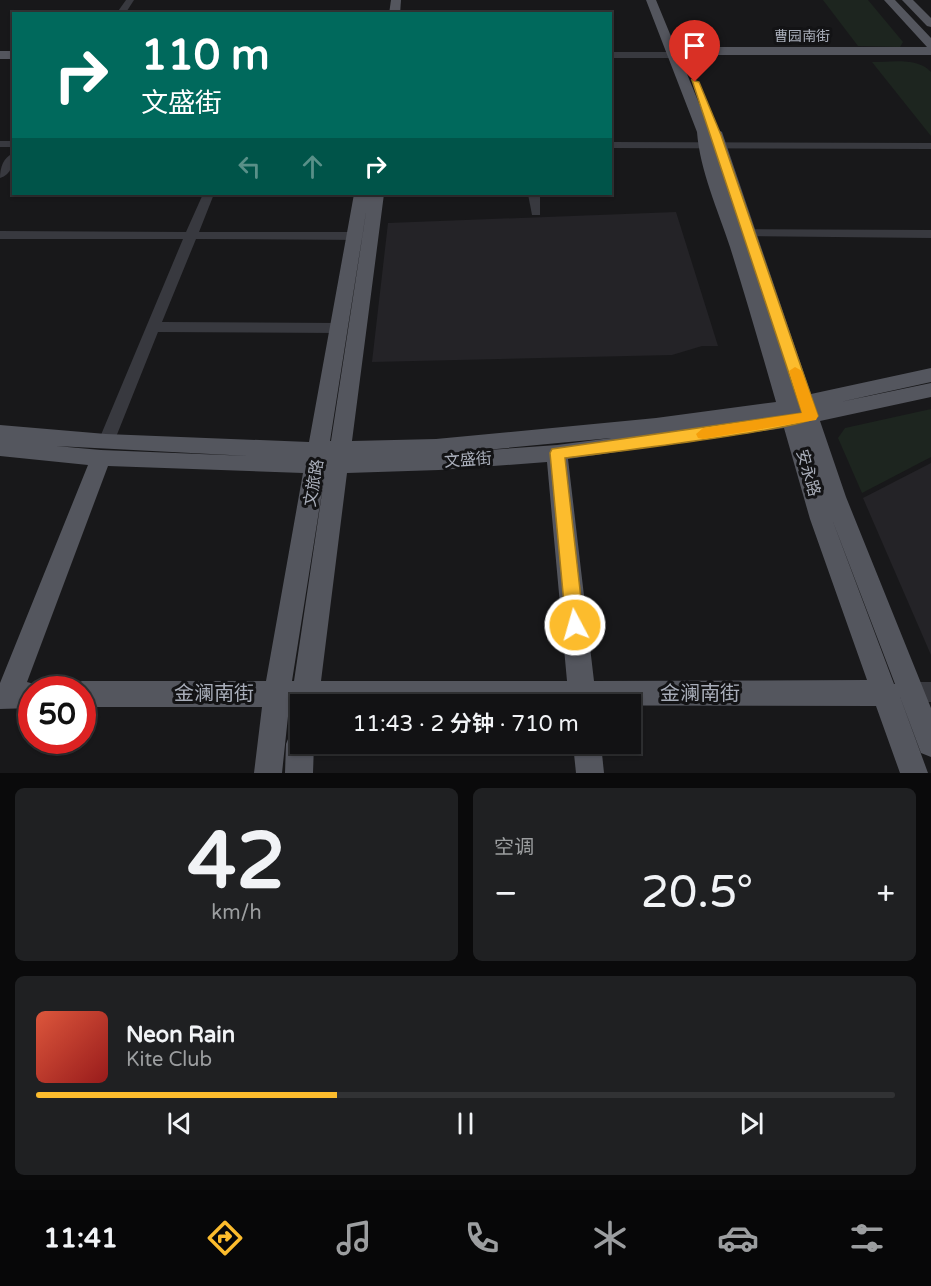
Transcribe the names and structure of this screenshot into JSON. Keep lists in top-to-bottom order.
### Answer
{
  "streets": {
    "main road": [
      "曹园南街",
      "文盛街",
      "安永路",
      "文旅路",
      "金澜南街"
    ]
  },
  "crossings": [
    ["曹园南街", "安永路"],
    ["文盛街", "安永路"],
    ["文盛街", "文旅路"],
    ["安永路", "金澜南街"],
    ["文旅路", "金澜南街"]
  ],
  "page": {
    "turn": ["110 m", "文盛街"],
    "limit": "50",
    "trip": "11:43 · 2 分钟 · 710 m",
    "tile": [
      ["42", "km/h"],
      "空调"
    ],
    "heat": ["−", "20.5°", "+"],
    "song": ["Neon Rain", "Kite Club"],
    "tabs": "11:41"
  }
}
